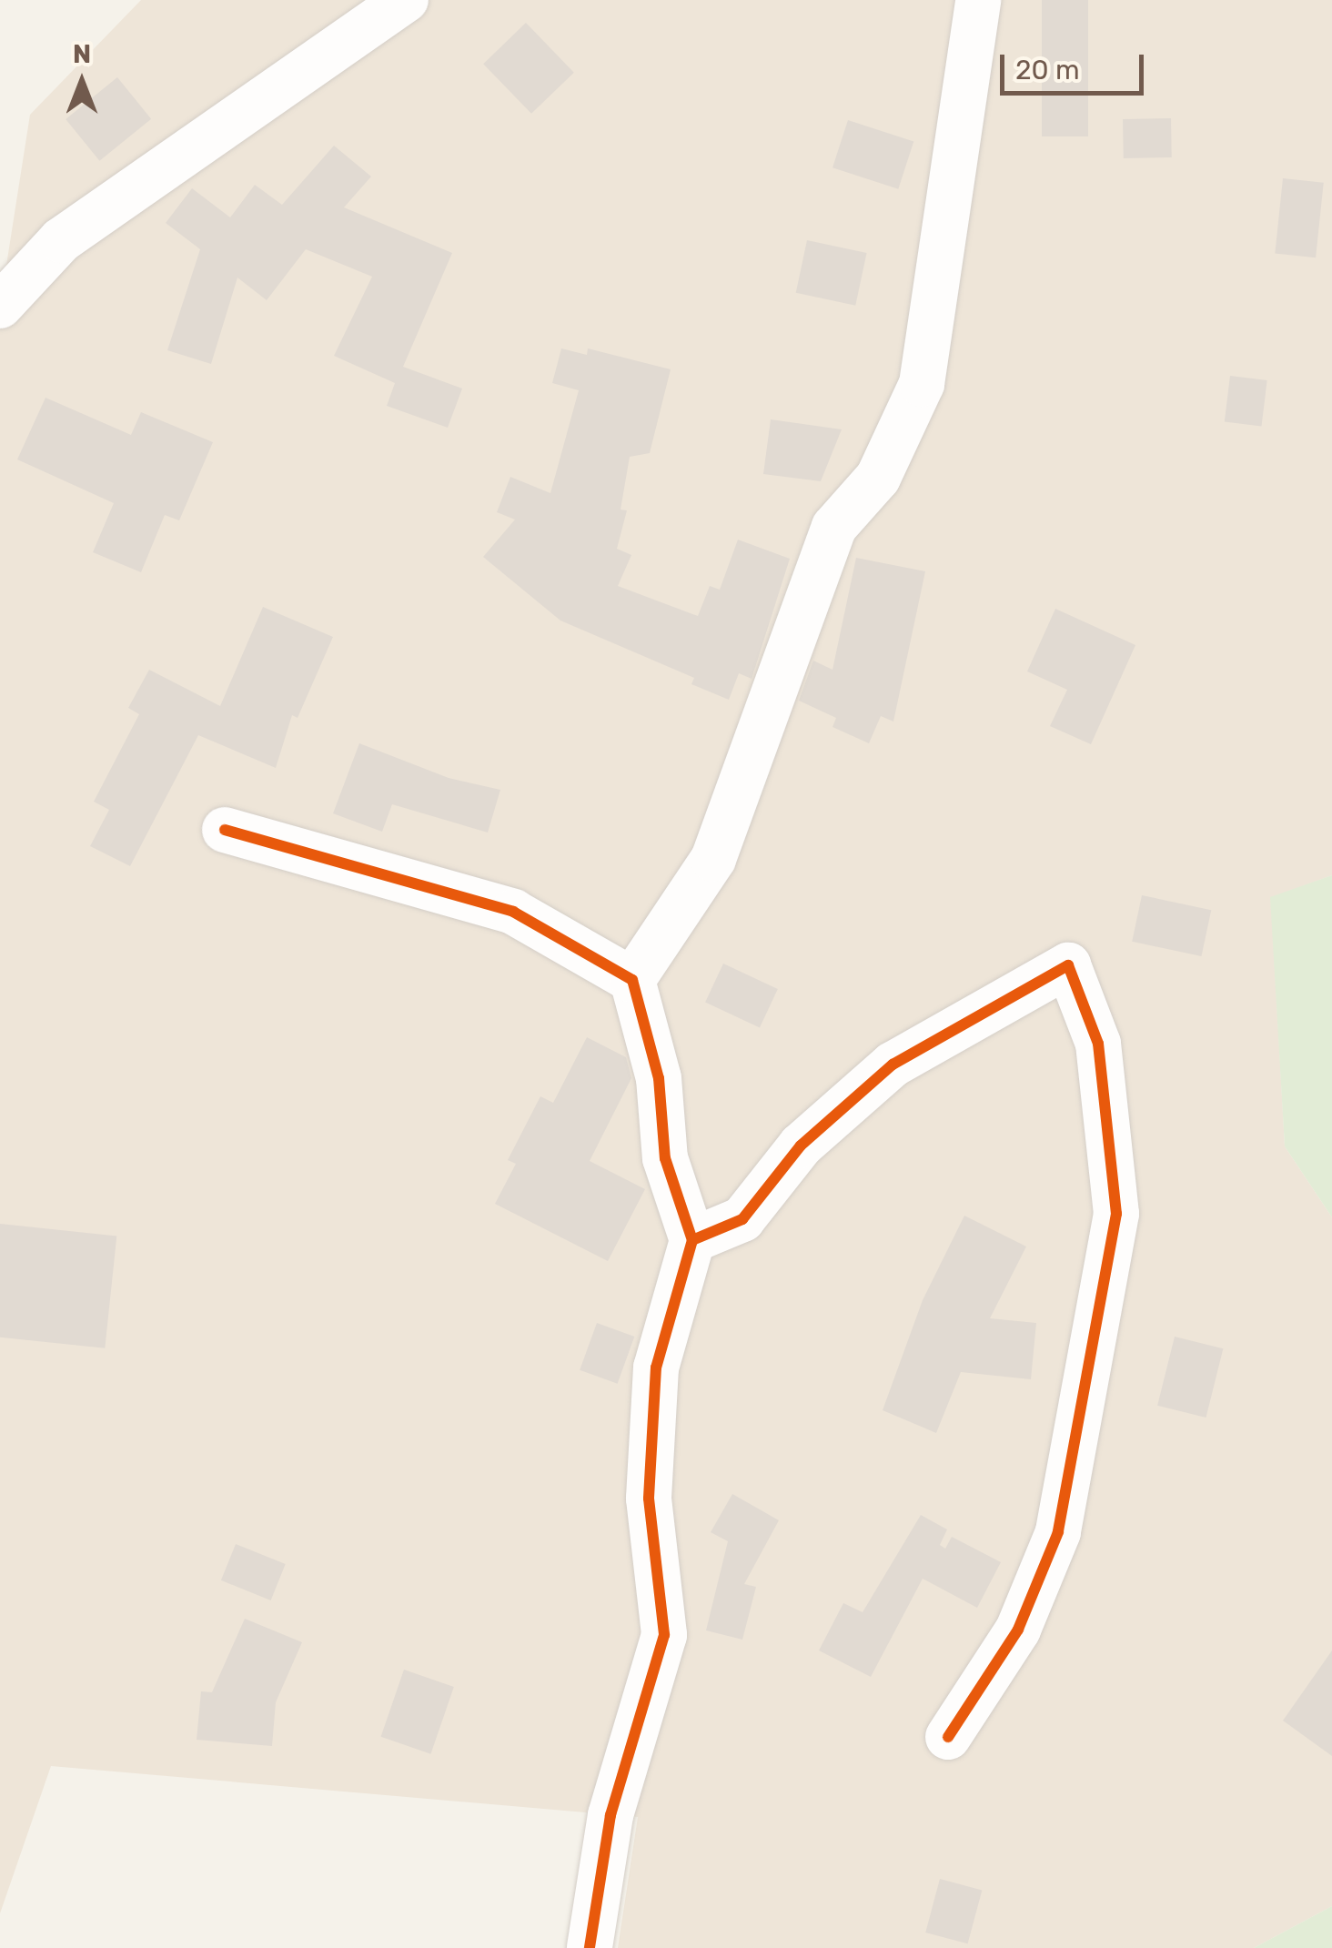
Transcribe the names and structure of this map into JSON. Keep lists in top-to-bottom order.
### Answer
{
  "scale_bar": "20 m",
  "north": "top"
}
